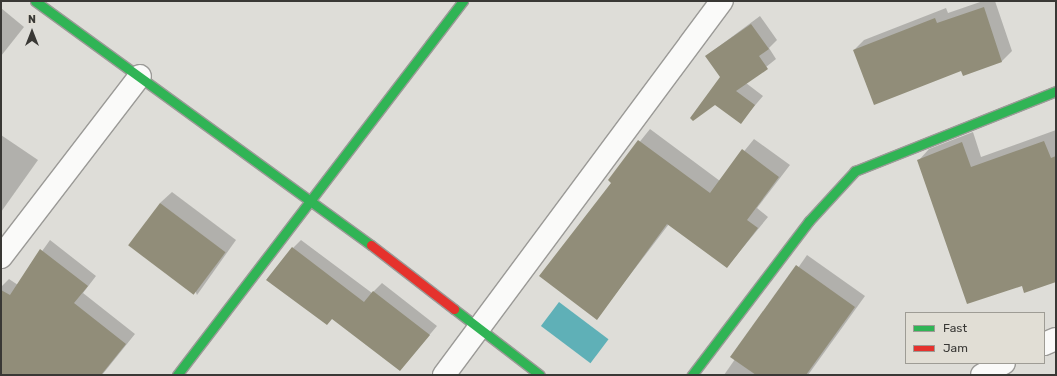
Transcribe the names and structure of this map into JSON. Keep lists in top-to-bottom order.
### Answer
{
  "legend": ["Fast", "Jam"],
  "north": "top"
}
